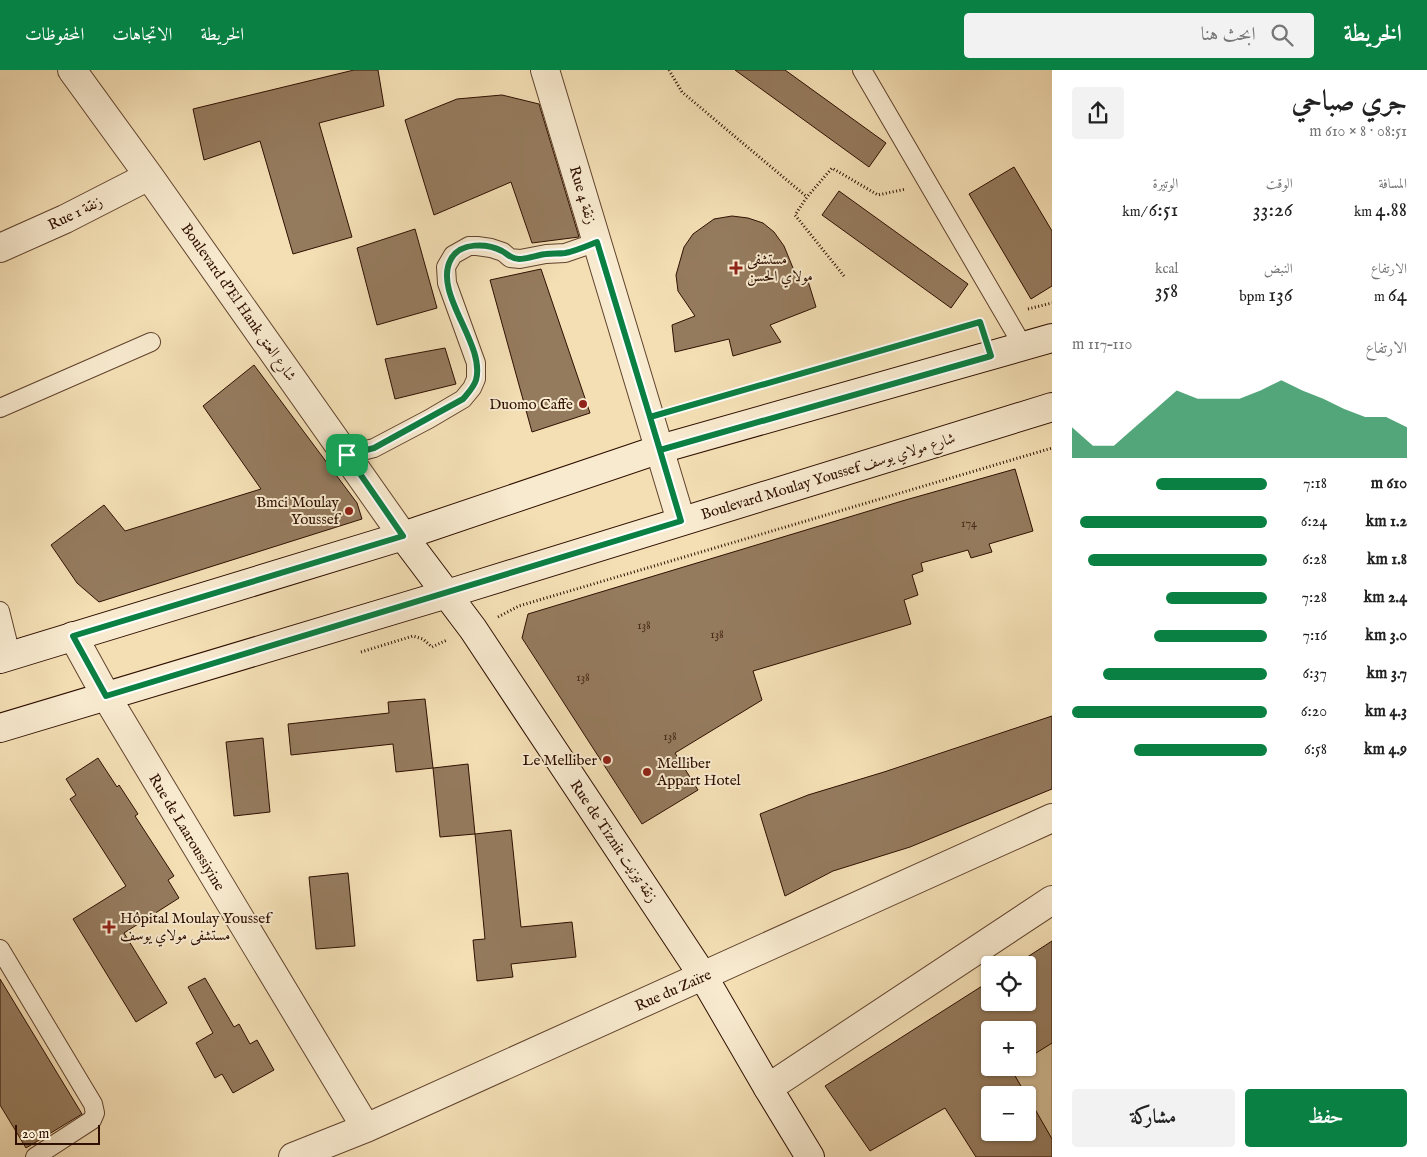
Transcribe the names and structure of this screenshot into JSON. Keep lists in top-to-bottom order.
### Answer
{
  "streets": {
    "street": [
      "Rue 4 زنقة",
      "Rue 1 زنقة",
      "Boulevard d'El Hank شارع العنق",
      "Boulevard Moulay Youssef شارع مولاي يوسف",
      "Rue de Laaroussiyine",
      "Rue de Tiznit زنقة تيزنيت",
      "Rue du Zaïre"
    ]
  },
  "crossings": [
    ["Rue 4 زنقة", "Boulevard Moulay Youssef شارع مولاي يوسف"],
    ["Rue 1 زنقة", "Boulevard d'El Hank شارع العنق"],
    ["Boulevard d'El Hank شارع العنق", "Rue de Tiznit زنقة تيزنيت"],
    ["Boulevard Moulay Youssef شارع مولاي يوسف", "Rue de Laaroussiyine"],
    ["Boulevard Moulay Youssef شارع مولاي يوسف", "Rue de Tiznit زنقة تيزنيت"],
    ["Rue de Laaroussiyine", "Rue du Zaïre"],
    ["Rue de Tiznit زنقة تيزنيت", "Rue du Zaïre"]
  ],
  "places": {
    "health": ["مستشفى مولاي الحسن", "Hôpital Moulay Youssef مستشفى مولاي يوسف"],
    "other": [
      "Duomo Caffe",
      "Bmci Moulay Youssef",
      "Le Melliber",
      "Melliber Appart Hotel"
    ]
  },
  "house_numbers": [
    "174",
    "138",
    "138",
    "138",
    "138"
  ],
  "scale_bar": "20 m",
  "page": {
    "header": "الخريطة",
    "search": "ابحث هنا",
    "nav": ["الخريطة", "الاتجاهات", "المحفوظات"],
    "heading": ["جري صباحي", "08:51 · 8 × 610 m"],
    "stats": [
      ["المسافة", "4.88 km"],
      ["الوقت", "33:26"],
      ["الوتيرة", "6:51 /km"],
      ["الارتفاع", "64 m"],
      ["النبض", "136 bpm"],
      ["kcal", "358"]
    ],
    "chart": ["الارتفاع", "110–117 m"],
    "list": [
      {
        "name": "610 m",
        "note": "7:18"
      },
      {
        "name": "1.2 km",
        "note": "6:24"
      },
      {
        "name": "1.8 km",
        "note": "6:28"
      },
      {
        "name": "2.4 km",
        "note": "7:28"
      },
      {
        "name": "3.0 km",
        "note": "7:16"
      },
      {
        "name": "3.7 km",
        "note": "6:37"
      },
      {
        "name": "4.3 km",
        "note": "6:20"
      },
      {
        "name": "4.9 km",
        "note": "6:58"
      }
    ],
    "map_buttons": ["+", "−"],
    "buttons": ["حفظ", "مشاركة"],
    "scale": "20 m"
  }
}
